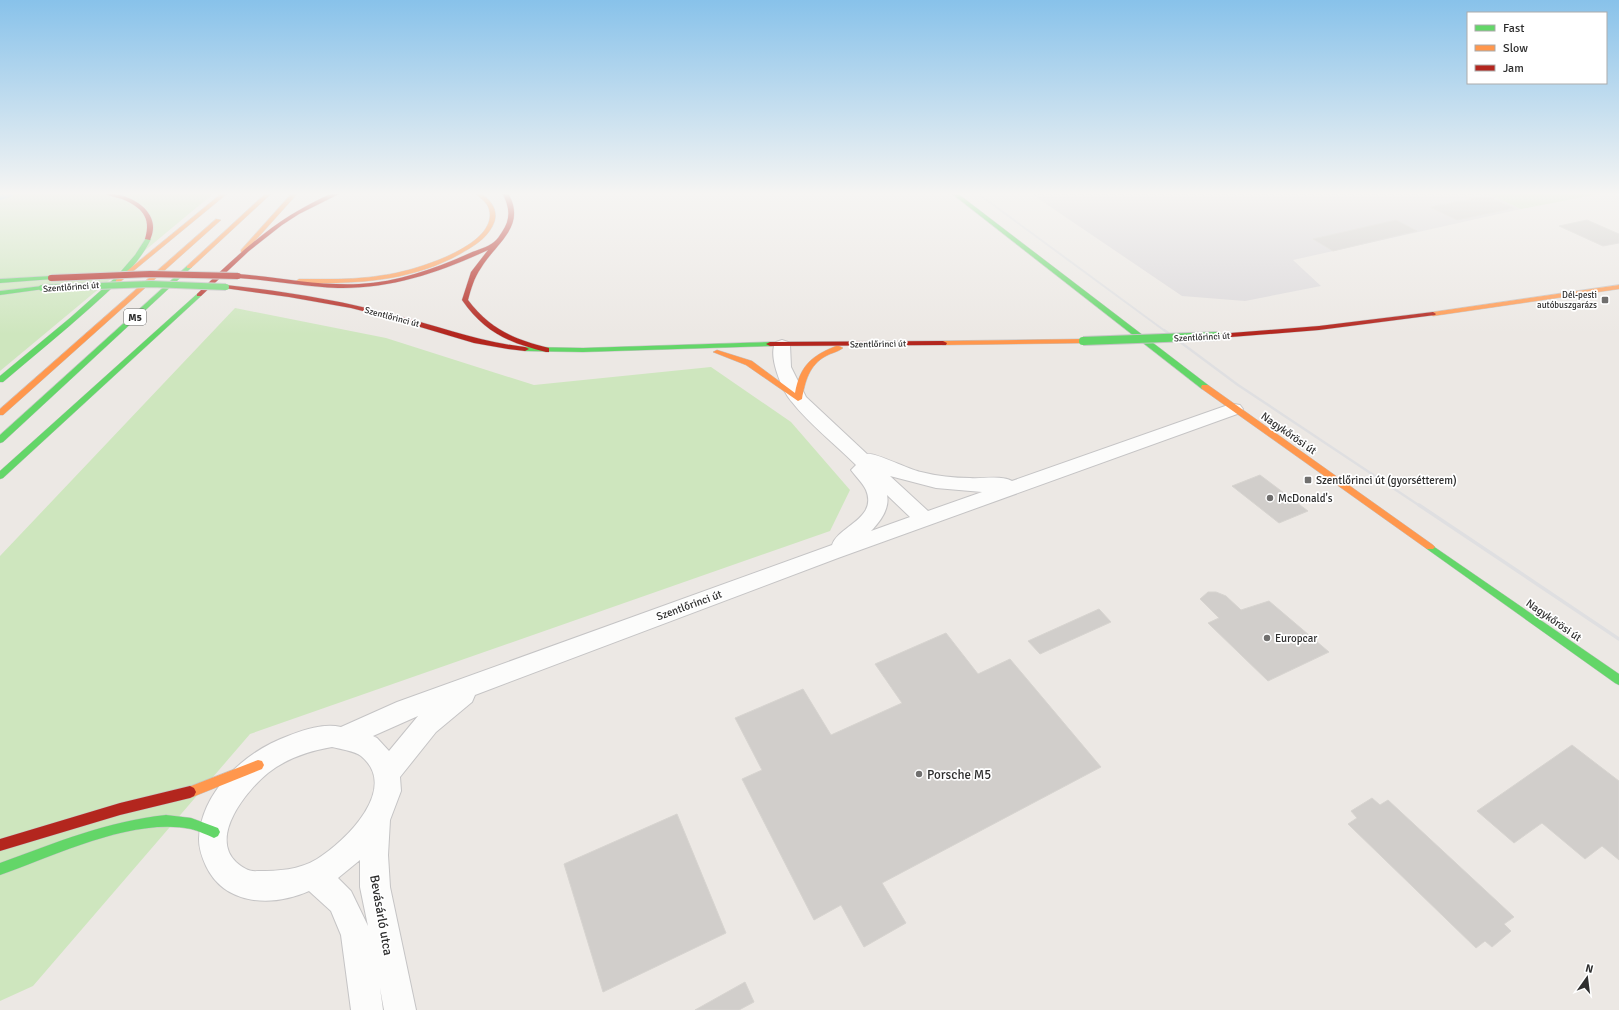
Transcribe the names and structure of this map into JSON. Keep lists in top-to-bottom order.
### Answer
{
  "streets": {
    "main road": ["Szentlőrinci út", "M5", "Nagykőrösi út"],
    "street": ["Bevásárló utca"]
  },
  "crossings": [
    ["Szentlőrinci út", "Nagykőrösi út"]
  ],
  "places": {
    "transit": ["Dél-pesti autóbuszgarázs", "Szentlőrinci út (gyorsétterem)"],
    "other": ["McDonald's", "Europcar", "Porsche M5"]
  },
  "legend": ["Fast", "Slow", "Jam"],
  "north": "top"
}
